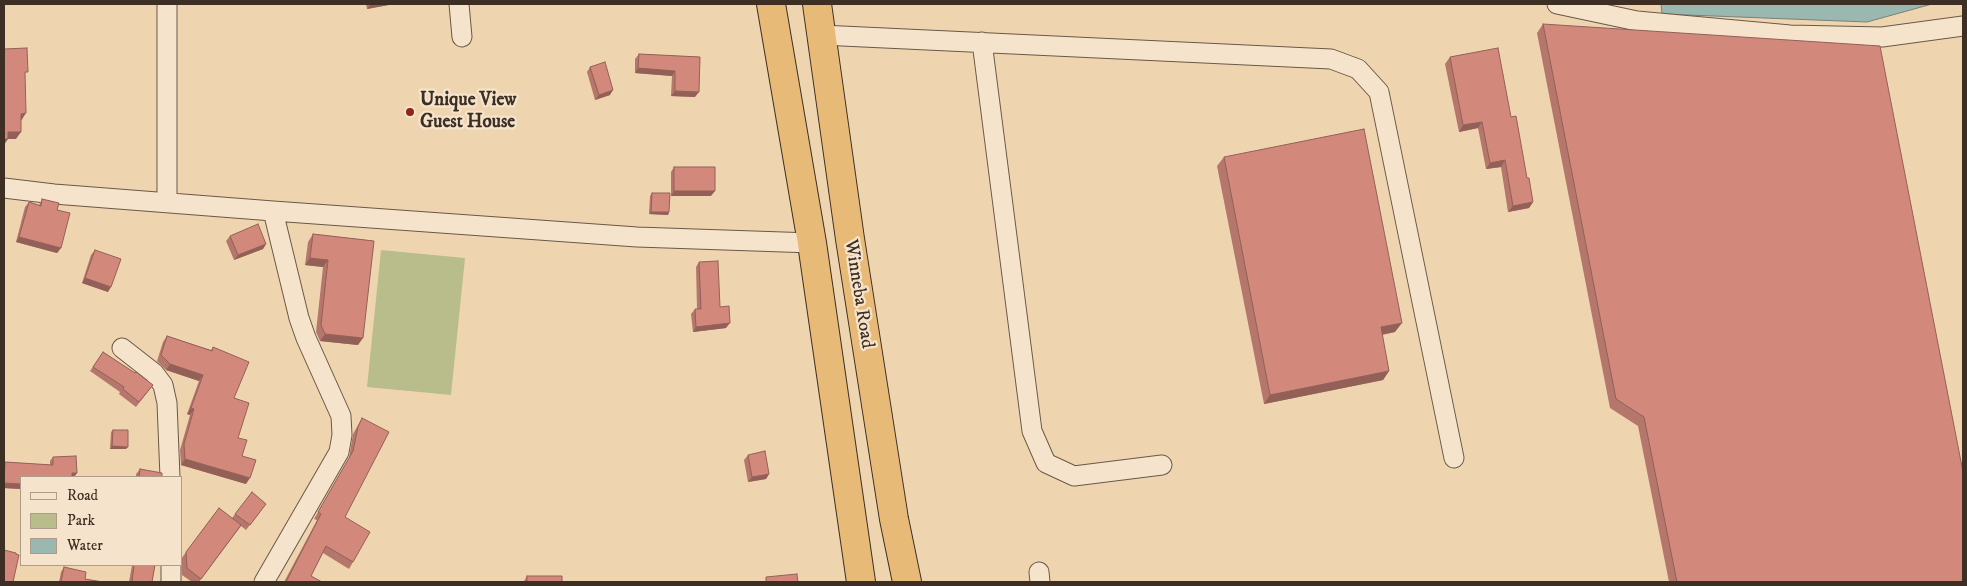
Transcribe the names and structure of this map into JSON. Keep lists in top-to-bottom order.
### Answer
{
  "streets": {
    "highway": ["Winneba Road"]
  },
  "places": ["Unique View Guest House"],
  "legend": ["Road", "Park", "Water"]
}
